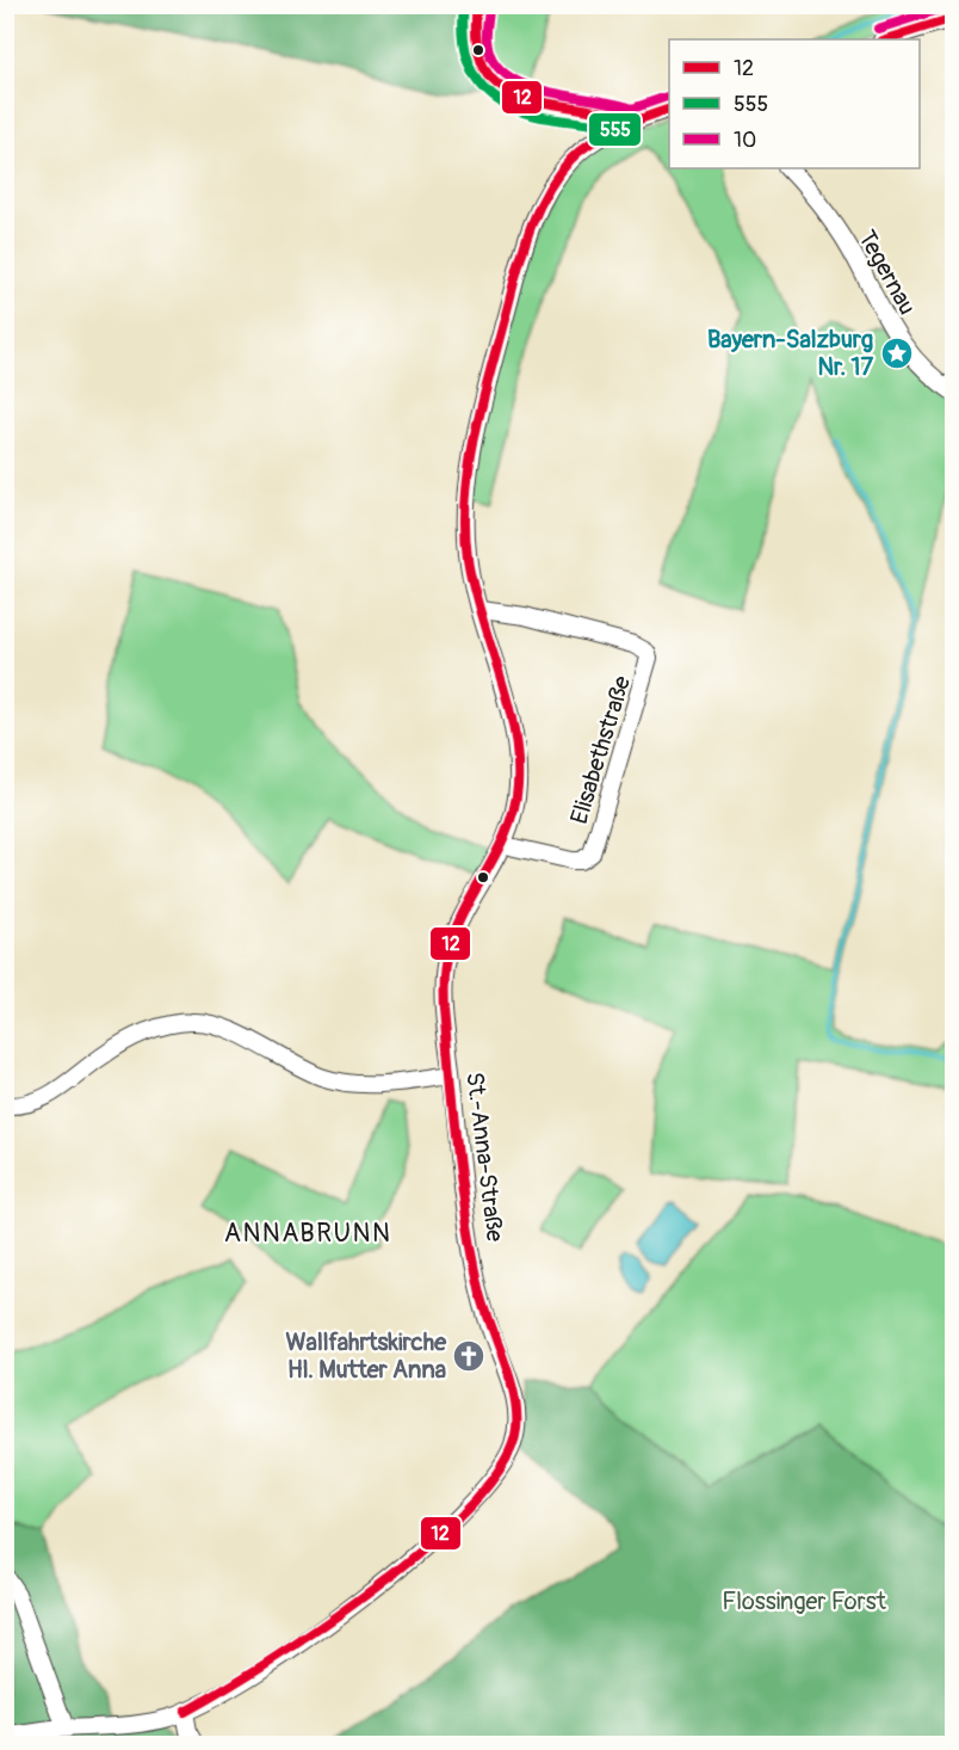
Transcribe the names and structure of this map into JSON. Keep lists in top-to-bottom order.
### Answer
{
  "streets": {
    "street": ["Tegernau", "Elisabethstraße", "St.-Anna-Straße"]
  },
  "crossings": [
    ["Elisabethstraße", "St.-Anna-Straße"]
  ],
  "districts": ["ANNABRUNN"],
  "parks": ["Flossinger Forst"],
  "places": {
    "place": ["Bayern-Salzburg Nr. 17"],
    "church": ["Wallfahrtskirche Hl. Mutter Anna"]
  },
  "lines": ["transit line 12", "transit line 555", "transit line 10"],
  "legend": ["12", "555", "10"]
}
